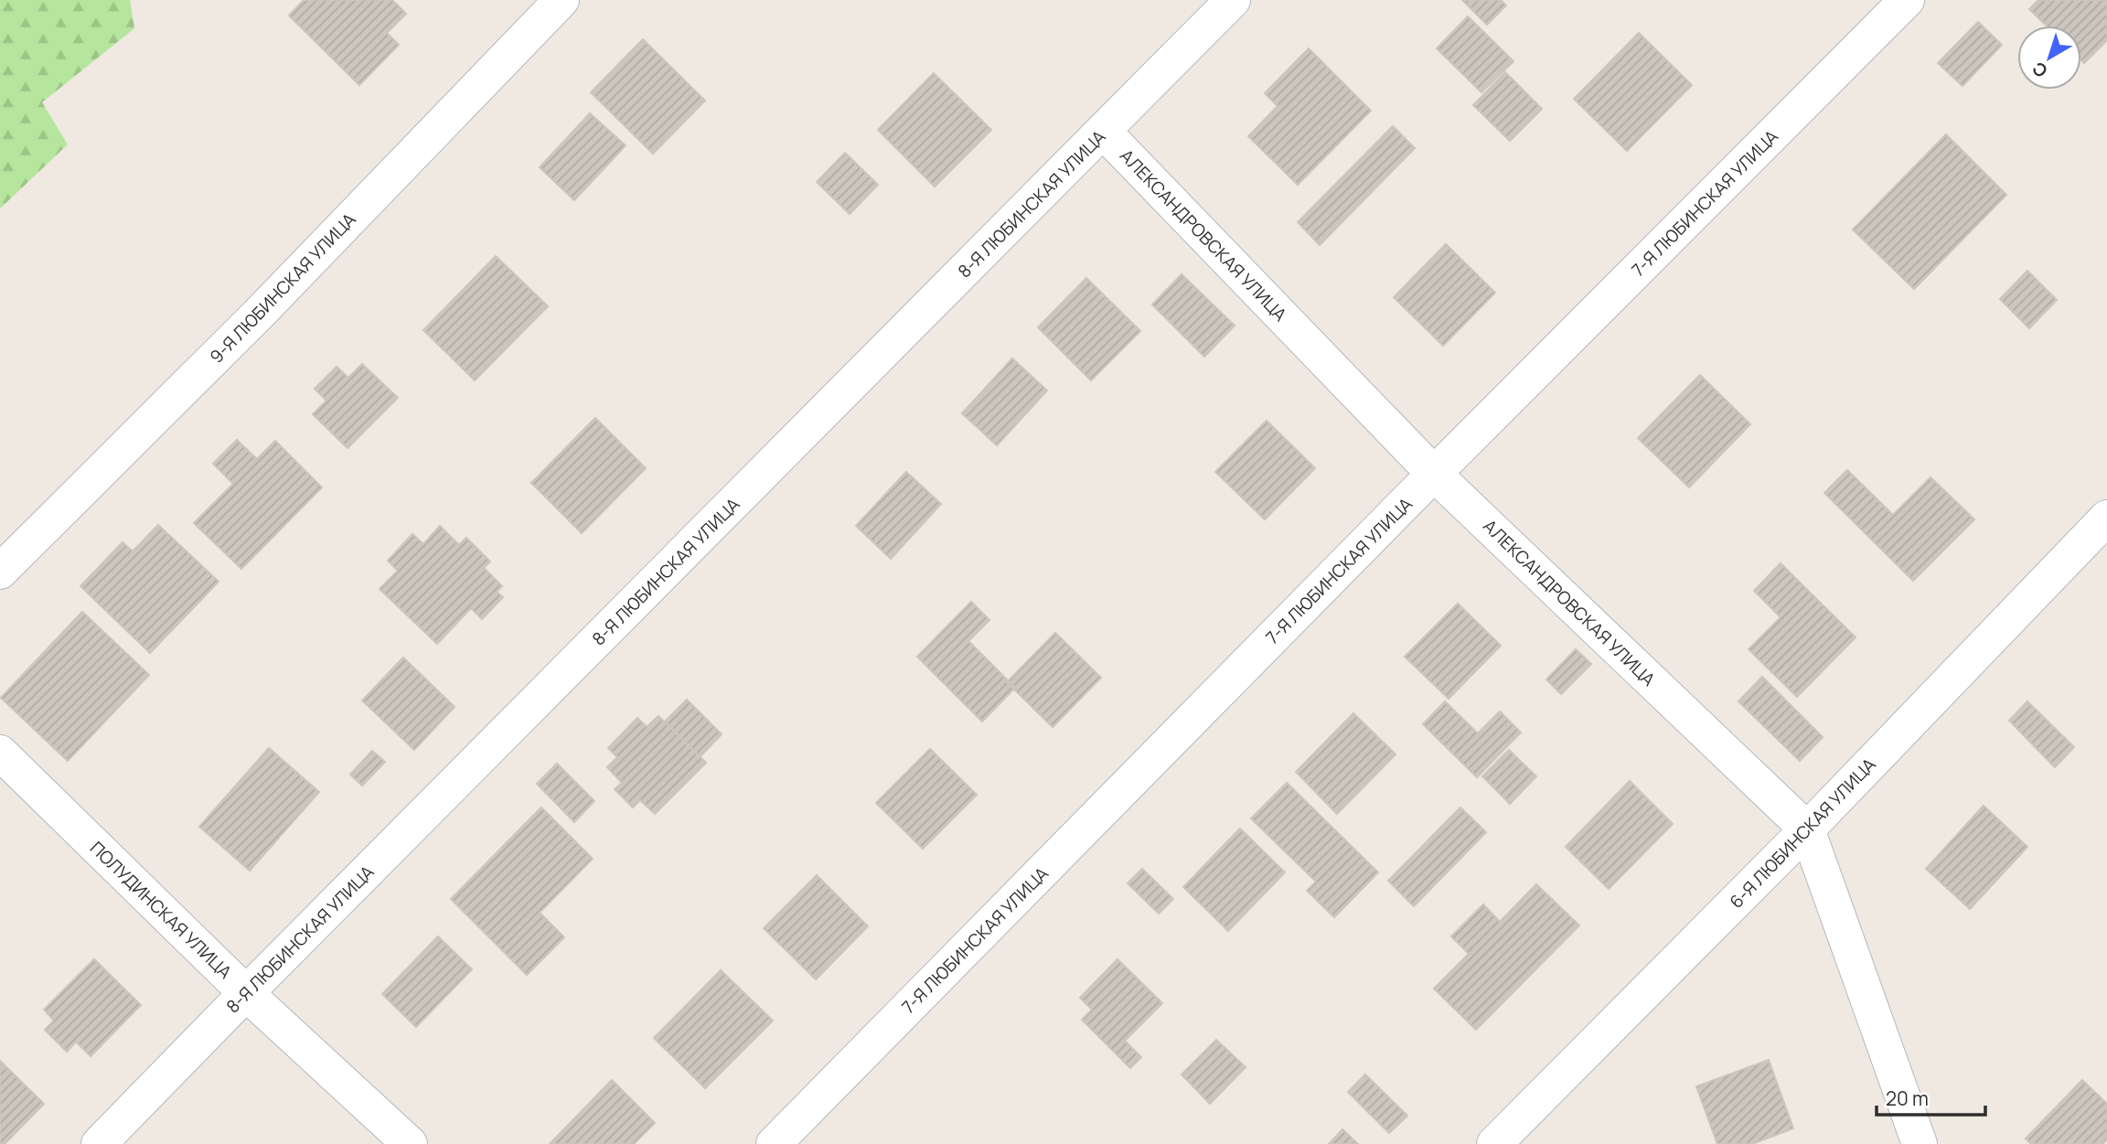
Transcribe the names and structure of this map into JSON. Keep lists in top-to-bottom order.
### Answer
{
  "streets": {
    "street": [
      "7-Я ЛЮБИНСКАЯ УЛИЦА",
      "8-Я ЛЮБИНСКАЯ УЛИЦА",
      "АЛЕКСАНДРОВСКАЯ УЛИЦА",
      "9-Я ЛЮБИНСКАЯ УЛИЦА",
      "6-Я ЛЮБИНСКАЯ УЛИЦА",
      "ПОЛУДИНСКАЯ УЛИЦА"
    ]
  },
  "crossings": [
    ["7-Я ЛЮБИНСКАЯ УЛИЦА", "АЛЕКСАНДРОВСКАЯ УЛИЦА"],
    ["8-Я ЛЮБИНСКАЯ УЛИЦА", "АЛЕКСАНДРОВСКАЯ УЛИЦА"],
    ["8-Я ЛЮБИНСКАЯ УЛИЦА", "ПОЛУДИНСКАЯ УЛИЦА"],
    ["АЛЕКСАНДРОВСКАЯ УЛИЦА", "6-Я ЛЮБИНСКАЯ УЛИЦА"]
  ],
  "scale_bar": "20 m",
  "north": "bottom left"
}
